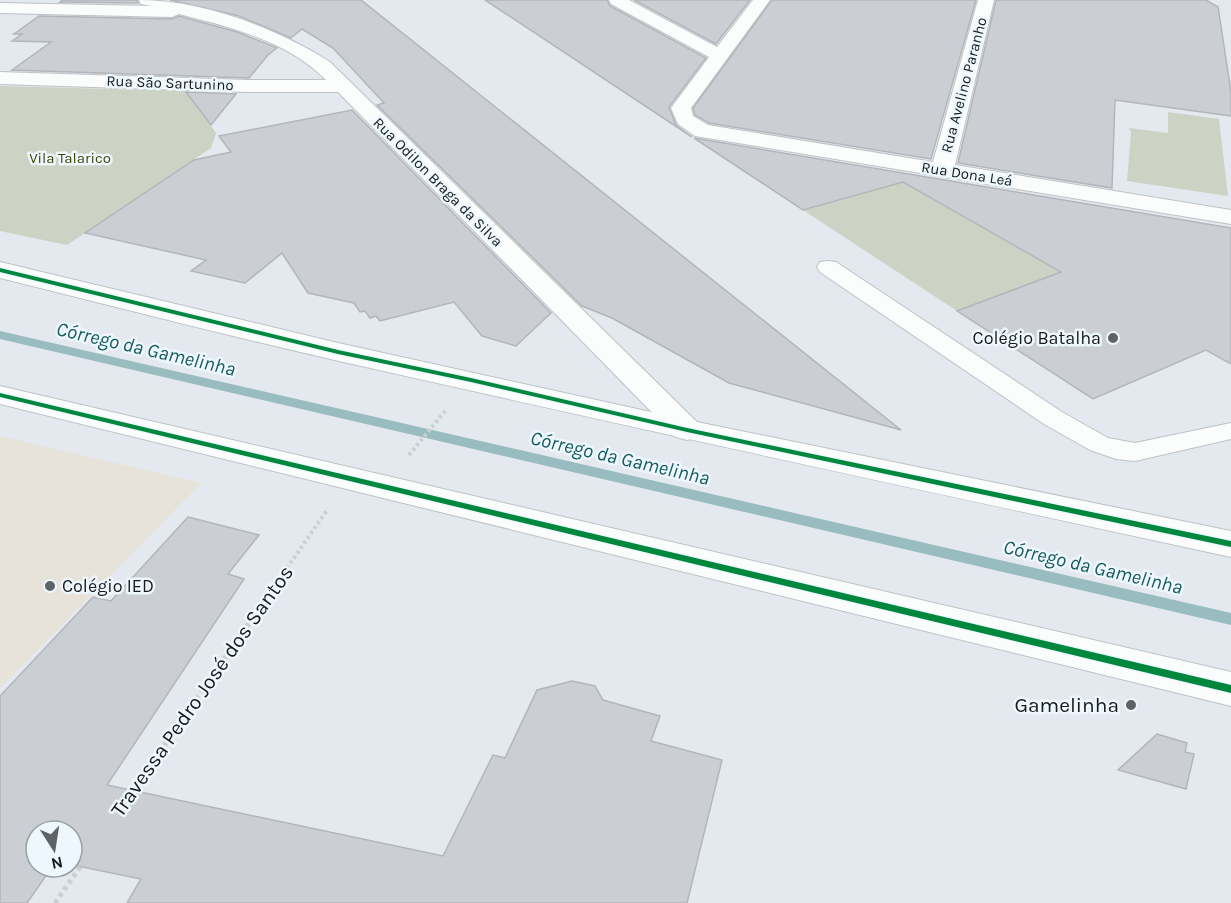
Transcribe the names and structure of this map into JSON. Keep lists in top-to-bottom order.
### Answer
{
  "streets": {
    "street": [
      "Rua São Sartunino",
      "Rua Avelino Paranho",
      "Rua Dona Leá",
      "Rua Odilon Braga da Silva"
    ],
    "path": ["Travessa Pedro José dos Santos"]
  },
  "crossings": [
    ["Rua São Sartunino", "Rua Odilon Braga da Silva"],
    ["Rua Avelino Paranho", "Rua Dona Leá"]
  ],
  "water": ["Córrego da Gamelinha"],
  "parks": ["Vila Talarico"],
  "places": ["Colégio Batalha", "Colégio IED", "Gamelinha"],
  "north": "bottom"
}
